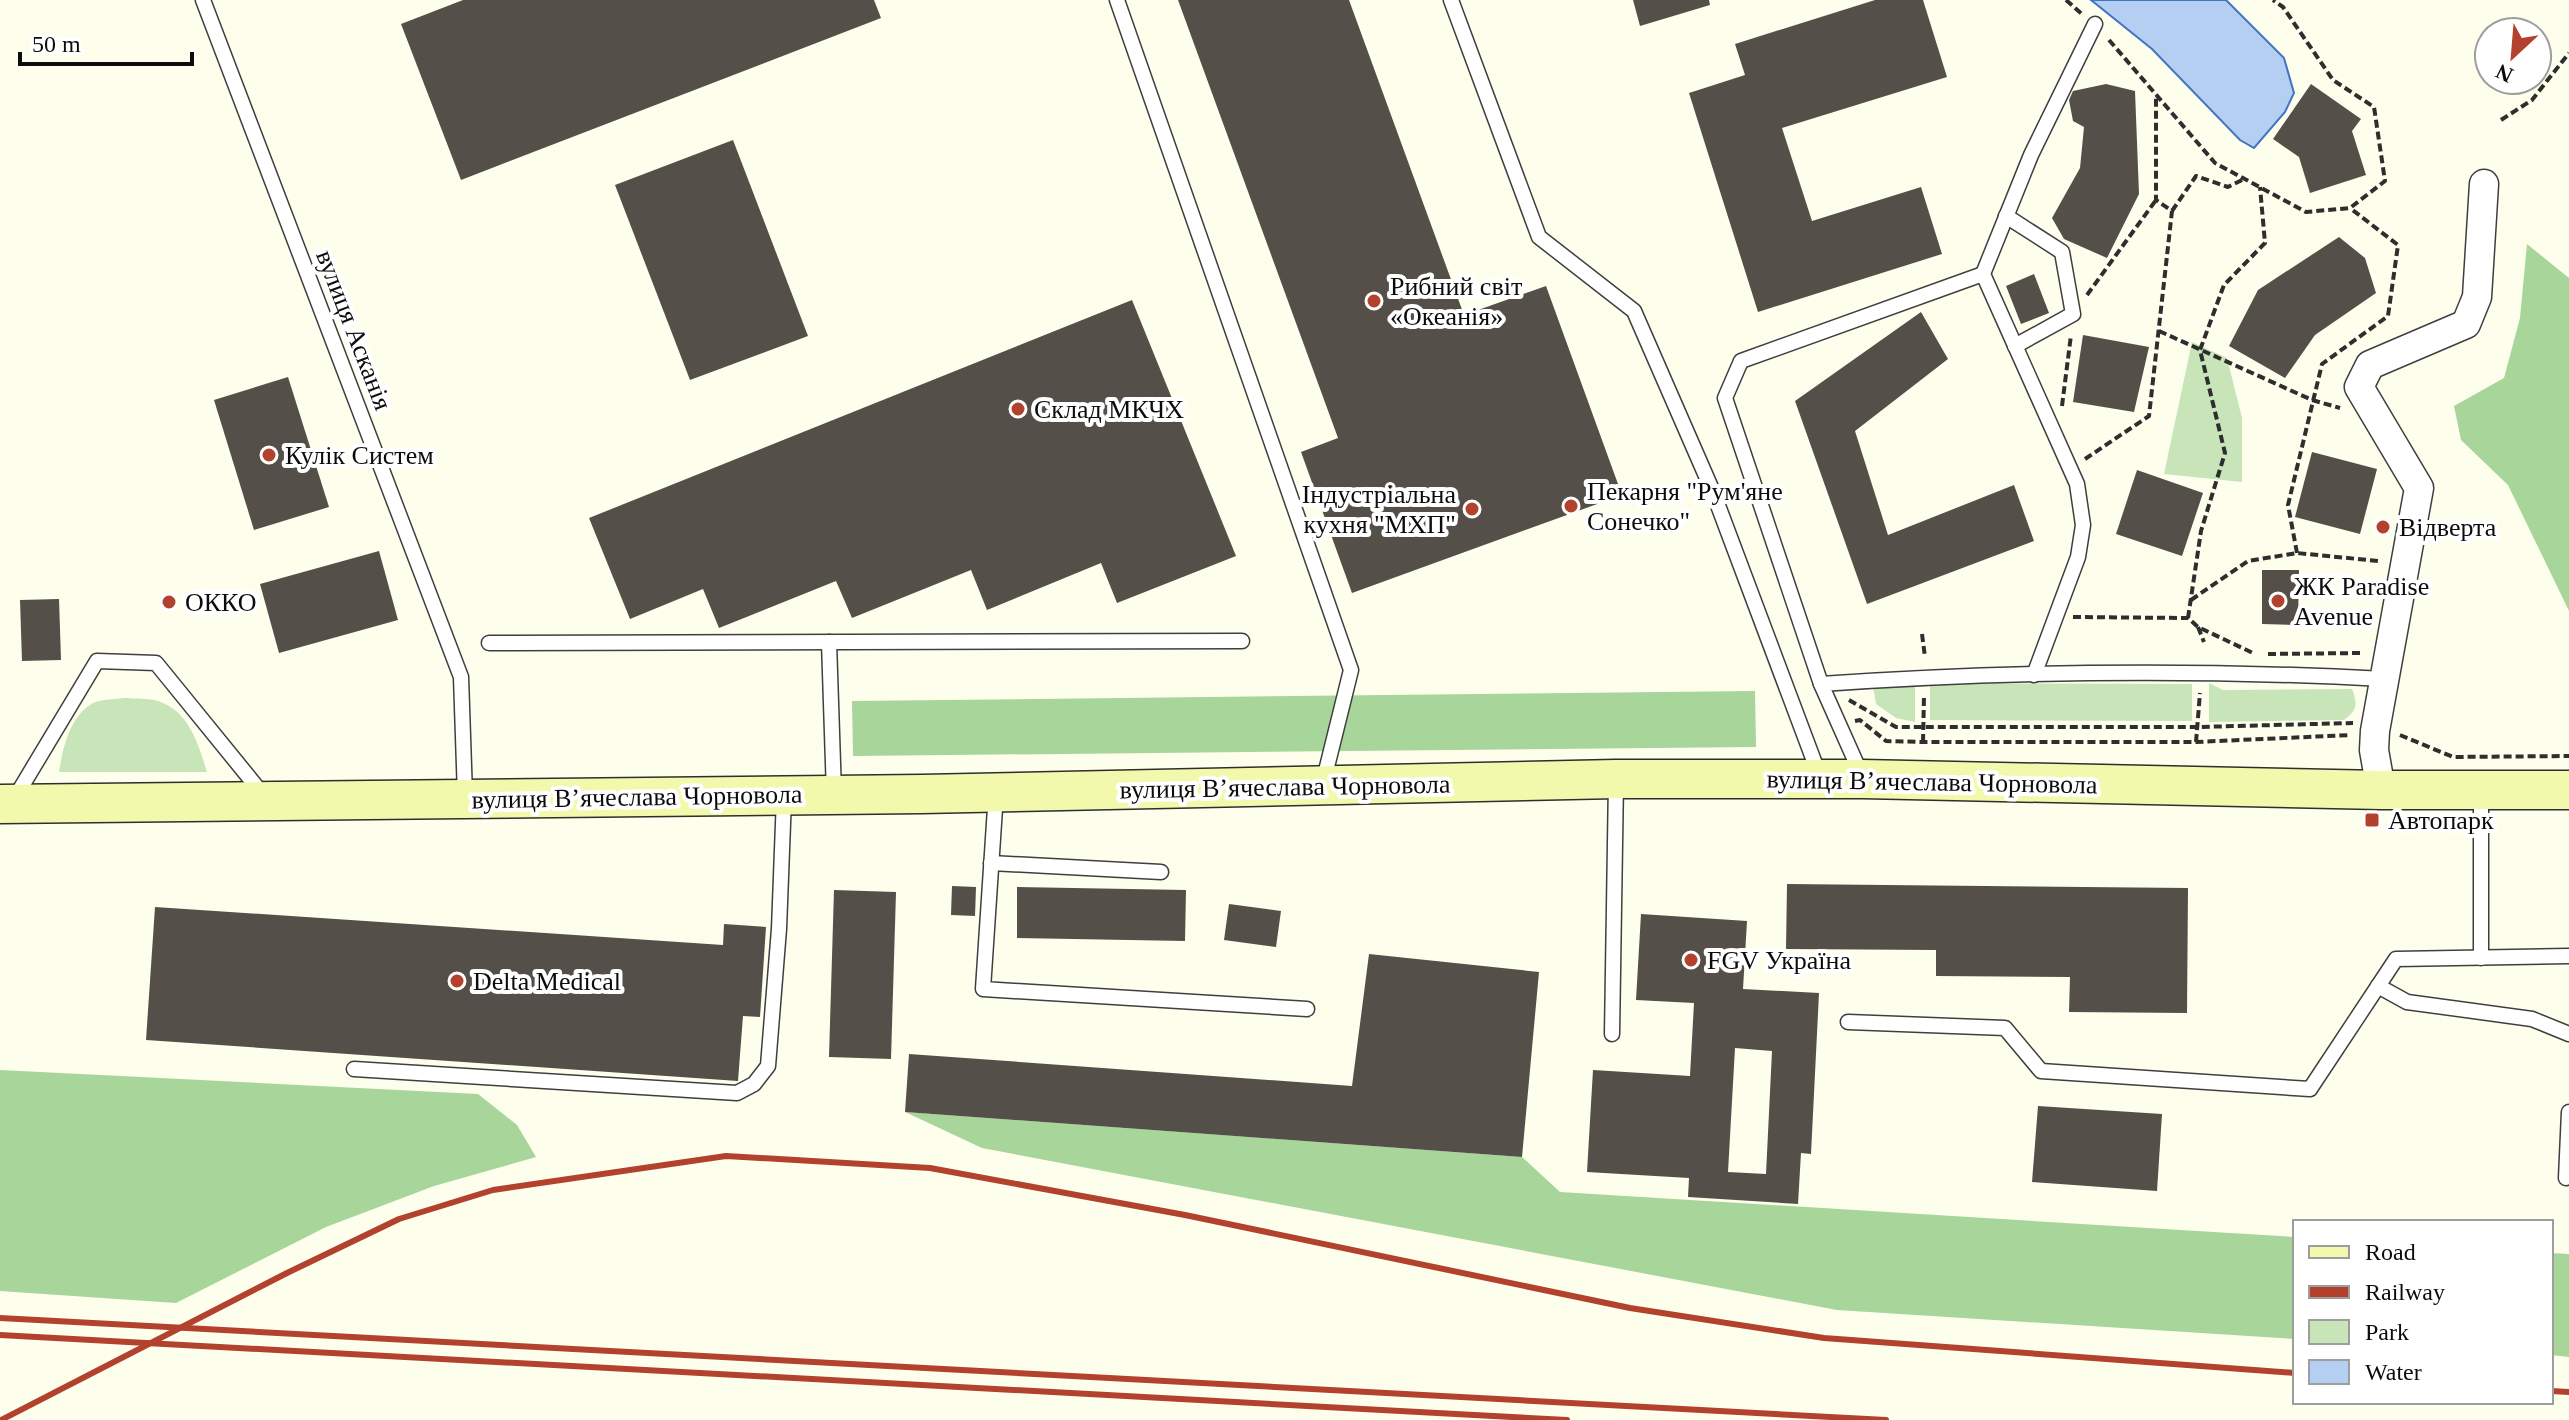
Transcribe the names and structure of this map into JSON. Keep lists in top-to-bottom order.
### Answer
{
  "streets": {
    "main road": ["вулиця Вʼячеслава Чорновола"],
    "lane": ["вулиця Асканія"]
  },
  "crossings": [
    ["вулиця Асканія", "вулиця Вʼячеслава Чорновола"]
  ],
  "places": {
    "other": [
      "Рибний світ «Океанія»",
      "Склад МКЧХ",
      "Кулік Систем",
      "Пекарня \"Рум'яне Сонечко\"",
      "Індустріальна кухня \"МХП\"",
      "Відверта",
      "ЖК Paradise Avenue",
      "ОККО",
      "FGV Україна",
      "Delta Medical"
    ],
    "transit": ["Автопарк"]
  },
  "legend": [
    "Road",
    "Railway",
    "Park",
    "Water"
  ],
  "scale_bar": "50 m",
  "north": "bottom left"
}
